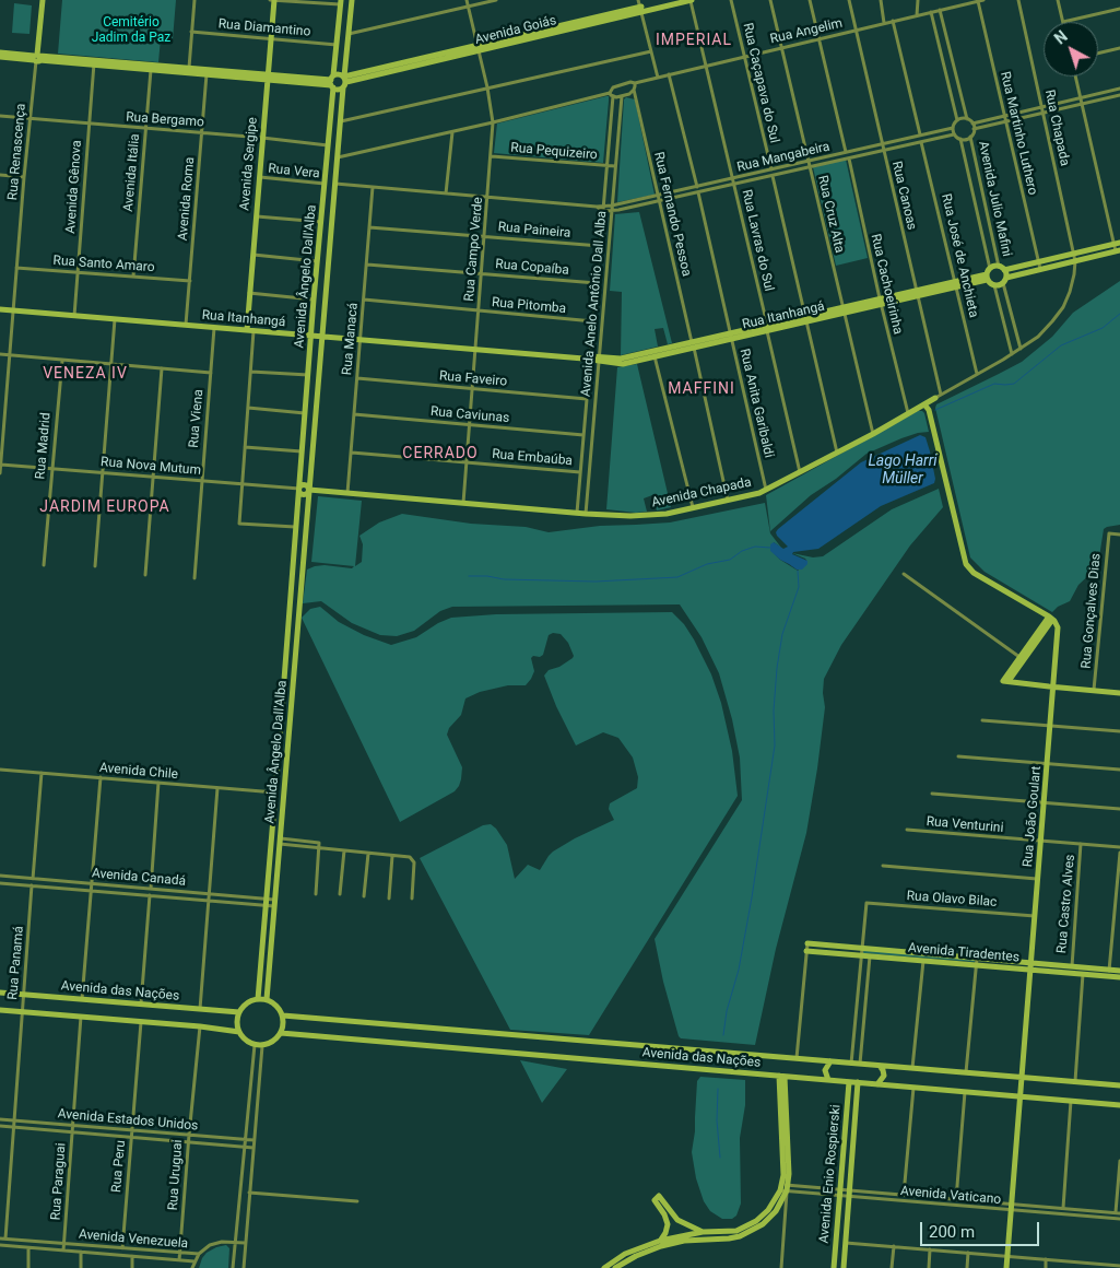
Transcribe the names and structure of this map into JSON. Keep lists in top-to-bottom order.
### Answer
{
  "streets": {
    "street": [
      "Rua Diamantino",
      "Avenida Goiás",
      "Rua Angelim",
      "Rua Caçapava do Sul",
      "Rua Bergamo",
      "Rua Chapada",
      "Rua Martinho Luthero",
      "Rua Renascença",
      "Rua Pequizeiro",
      "Rua Mangabeira",
      "Avenida Sergipe",
      "Rua Vera",
      "Avenida Itália",
      "Avenida Gênova",
      "Rua Canoas",
      "Avenida Roma",
      "Avenida Julio Mafini",
      "Rua Fernando Pessoa",
      "Rua Cruz Alta",
      "Rua Paineira",
      "Rua Lavras do Sul",
      "Rua Campo Verde",
      "Rua José de Anchieta",
      "Rua Santo Amaro",
      "Rua Copaíba",
      "Avenida Ângelo Dall'Alba",
      "Rua Cachoeirinha",
      "Avenida Anelo Antônio Dall Alba",
      "Rua Pitomba",
      "Rua Itanhangá",
      "Rua Manacá",
      "Rua Faveiro",
      "Rua Anita Garibaldi",
      "Rua Caviunas",
      "Rua Viena",
      "Rua Madrid",
      "Rua Embaúba",
      "Rua Nova Mutum",
      "Avenida Chapada",
      "Rua Gonçalves Dias",
      "Avenida Chile",
      "Rua João Goulart",
      "Rua Venturini",
      "Avenida Canadá",
      "Rua Olavo Bilac",
      "Rua Castro Alves",
      "Avenida Tiradentes",
      "Rua Panamá",
      "Avenida das Nações",
      "Avenida Estados Unidos",
      "Rua Peru",
      "Avenida Enio Rospierski",
      "Rua Uruguai",
      "Rua Paraguai",
      "Avenida Vaticano",
      "Avenida Venezuela"
    ]
  },
  "crossings": [
    ["Rua Diamantino", "Avenida Sergipe"],
    ["Rua Diamantino", "Avenida Ângelo Dall'Alba"],
    ["Avenida Goiás", "Rua Lavras do Sul"],
    ["Avenida Goiás", "Rua Campo Verde"],
    ["Avenida Goiás", "Avenida Ângelo Dall'Alba"],
    ["Rua Angelim", "Rua Caçapava do Sul"],
    ["Rua Angelim", "Rua Martinho Luthero"],
    ["Rua Angelim", "Rua Canoas"],
    ["Rua Angelim", "Rua Fernando Pessoa"],
    ["Rua Angelim", "Rua Cruz Alta"],
    ["Rua Angelim", "Rua Lavras do Sul"],
    ["Rua Caçapava do Sul", "Rua Mangabeira"],
    ["Rua Bergamo", "Rua Renascença"],
    ["Rua Bergamo", "Avenida Sergipe"],
    ["Rua Bergamo", "Avenida Itália"],
    ["Rua Bergamo", "Avenida Gênova"],
    ["Rua Bergamo", "Avenida Roma"],
    ["Rua Bergamo", "Avenida Ângelo Dall'Alba"],
    ["Rua Chapada", "Avenida Chapada"],
    ["Rua Renascença", "Rua Santo Amaro"],
    ["Rua Renascença", "Rua Itanhangá"],
    ["Rua Renascença", "Rua Nova Mutum"],
    ["Rua Pequizeiro", "Rua Campo Verde"],
    ["Rua Pequizeiro", "Avenida Anelo Antônio Dall Alba"],
    ["Rua Mangabeira", "Rua Canoas"],
    ["Rua Mangabeira", "Avenida Julio Mafini"],
    ["Rua Mangabeira", "Rua Fernando Pessoa"],
    ["Rua Mangabeira", "Rua Cruz Alta"],
    ["Rua Mangabeira", "Rua Lavras do Sul"],
    ["Rua Mangabeira", "Rua José de Anchieta"],
    ["Rua Mangabeira", "Rua Cachoeirinha"],
    ["Rua Mangabeira", "Avenida Anelo Antônio Dall Alba"],
    ["Rua Mangabeira", "Rua Anita Garibaldi"],
    ["Avenida Sergipe", "Rua Vera"],
    ["Avenida Sergipe", "Rua Itanhangá"],
    ["Rua Vera", "Avenida Ângelo Dall'Alba"],
    ["Avenida Itália", "Rua Santo Amaro"],
    ["Avenida Gênova", "Rua Santo Amaro"],
    ["Avenida Gênova", "Rua Itanhangá"],
    ["Rua Canoas", "Rua Itanhangá"],
    ["Rua Canoas", "Avenida Chapada"],
    ["Avenida Roma", "Rua Santo Amaro"],
    ["Avenida Roma", "Rua Itanhangá"],
    ["Avenida Julio Mafini", "Rua Itanhangá"],
    ["Rua Fernando Pessoa", "Rua Itanhangá"],
    ["Rua Fernando Pessoa", "Avenida Chapada"],
    ["Rua Cruz Alta", "Rua Itanhangá"],
    ["Rua Cruz Alta", "Avenida Chapada"],
    ["Rua Paineira", "Rua Campo Verde"],
    ["Rua Paineira", "Rua Manacá"],
    ["Rua Lavras do Sul", "Rua Itanhangá"],
    ["Rua Lavras do Sul", "Avenida Chapada"],
    ["Rua Campo Verde", "Rua Copaíba"],
    ["Rua Campo Verde", "Rua Pitomba"],
    ["Rua Campo Verde", "Rua Itanhangá"],
    ["Rua Campo Verde", "Rua Faveiro"],
    ["Rua Campo Verde", "Rua Caviunas"],
    ["Rua Campo Verde", "Rua Embaúba"],
    ["Rua Campo Verde", "Avenida Chapada"],
    ["Rua José de Anchieta", "Rua Itanhangá"],
    ["Rua José de Anchieta", "Avenida Chapada"],
    ["Rua Copaíba", "Rua Manacá"],
    ["Avenida Ângelo Dall'Alba", "Rua Itanhangá"],
    ["Avenida Ângelo Dall'Alba", "Rua Nova Mutum"],
    ["Avenida Ângelo Dall'Alba", "Avenida Chapada"],
    ["Avenida Ângelo Dall'Alba", "Avenida Chile"],
    ["Avenida Ângelo Dall'Alba", "Avenida Canadá"],
    ["Avenida Ângelo Dall'Alba", "Avenida das Nações"],
    ["Rua Cachoeirinha", "Rua Itanhangá"],
    ["Rua Cachoeirinha", "Avenida Chapada"],
    ["Avenida Anelo Antônio Dall Alba", "Rua Itanhangá"],
    ["Avenida Anelo Antônio Dall Alba", "Avenida Chapada"],
    ["Rua Pitomba", "Rua Manacá"],
    ["Rua Itanhangá", "Rua Manacá"],
    ["Rua Itanhangá", "Rua Anita Garibaldi"],
    ["Rua Itanhangá", "Rua Viena"],
    ["Rua Manacá", "Rua Faveiro"],
    ["Rua Manacá", "Rua Caviunas"],
    ["Rua Manacá", "Rua Embaúba"],
    ["Rua Manacá", "Avenida Chapada"],
    ["Rua Anita Garibaldi", "Avenida Chapada"],
    ["Rua Viena", "Rua Nova Mutum"],
    ["Rua Madrid", "Rua Nova Mutum"],
    ["Rua Nova Mutum", "Avenida Chapada"],
    ["Rua João Goulart", "Rua Venturini"],
    ["Rua João Goulart", "Rua Olavo Bilac"],
    ["Rua João Goulart", "Avenida Tiradentes"],
    ["Rua João Goulart", "Avenida das Nações"],
    ["Rua João Goulart", "Avenida Vaticano"],
    ["Rua Venturini", "Rua Castro Alves"],
    ["Avenida Canadá", "Rua Panamá"],
    ["Rua Olavo Bilac", "Avenida Tiradentes"],
    ["Rua Castro Alves", "Avenida Tiradentes"],
    ["Rua Panamá", "Avenida das Nações"],
    ["Rua Panamá", "Avenida Estados Unidos"],
    ["Rua Panamá", "Avenida Venezuela"],
    ["Avenida das Nações", "Rua Peru"],
    ["Avenida das Nações", "Avenida Enio Rospierski"],
    ["Avenida das Nações", "Rua Uruguai"],
    ["Avenida das Nações", "Rua Paraguai"],
    ["Avenida Estados Unidos", "Rua Peru"],
    ["Avenida Estados Unidos", "Rua Uruguai"],
    ["Avenida Estados Unidos", "Rua Paraguai"],
    ["Rua Peru", "Avenida Venezuela"],
    ["Avenida Enio Rospierski", "Avenida Vaticano"],
    ["Rua Uruguai", "Avenida Venezuela"],
    ["Rua Paraguai", "Avenida Venezuela"]
  ],
  "districts": [
    "IMPERIAL",
    "VENEZA IV",
    "MAFFINI",
    "CERRADO",
    "JARDIM EUROPA"
  ],
  "water": ["Lago Harri Müller"],
  "parks": ["Cemitério Jadim da Paz"],
  "scale_bar": "200 m",
  "north": "top left"
}
